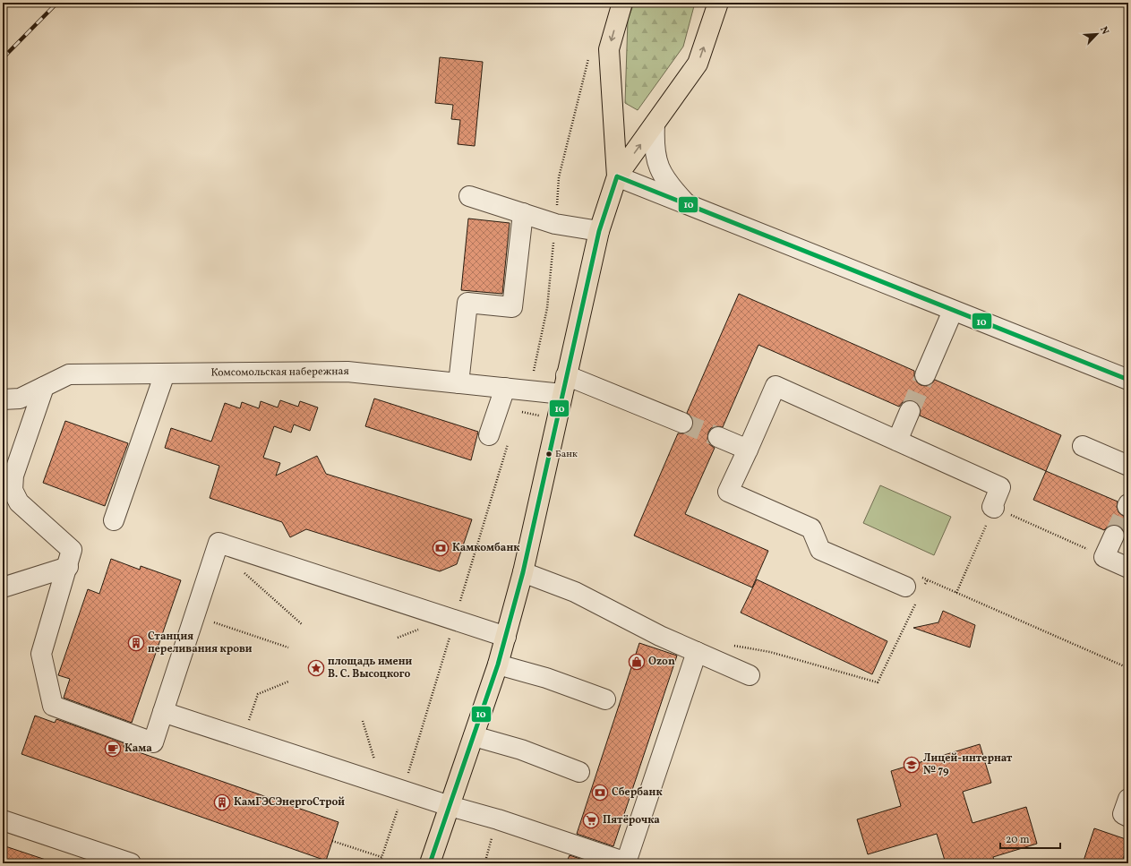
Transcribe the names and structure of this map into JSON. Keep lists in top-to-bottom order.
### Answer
{
  "streets": {
    "street": ["Комсомольская набережная"]
  },
  "places": {
    "other": ["Банк"],
    "bank": ["Камкомбанк", "Сбербанк"],
    "building": ["Станция переливания крови", "КамГЭСЭнергоСтрой"],
    "shop": ["Ozon"],
    "place": ["площадь имени В. С. Высоцкого"],
    "cafe": ["Кама"],
    "school or university": ["Лицей-интернат № 79"],
    "supermarket": ["Пятёрочка"]
  },
  "lines": ["transit line 10"],
  "scale_bar": "20 m",
  "north": "top right"
}
